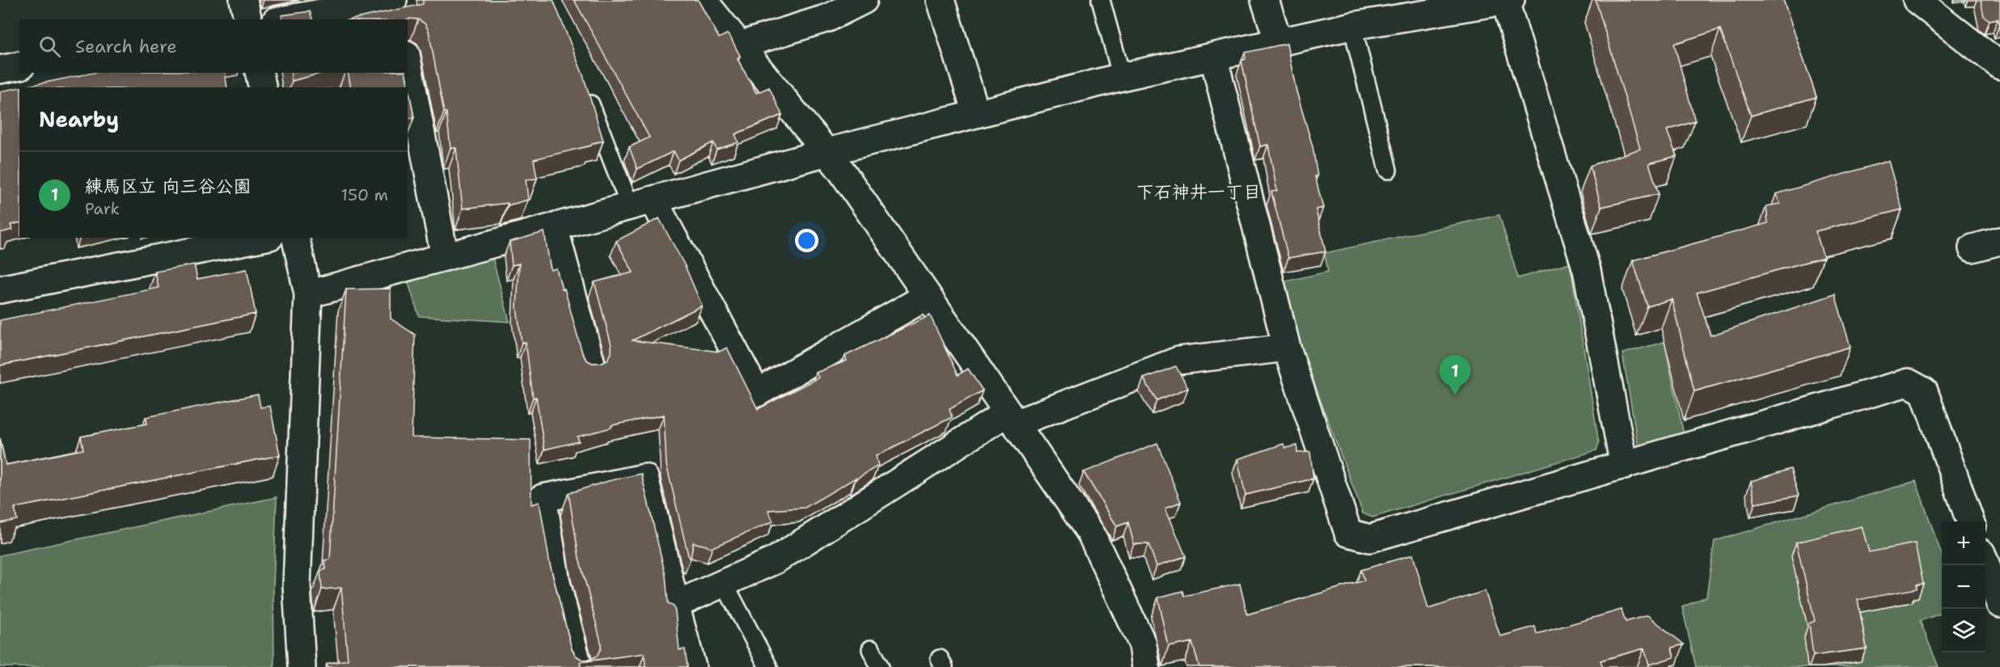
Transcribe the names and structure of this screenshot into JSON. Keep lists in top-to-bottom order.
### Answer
{
  "districts": ["下石神井一丁目"],
  "page": {
    "search": "Search here",
    "heading": "Nearby",
    "list": [
      {
        "mark": "1",
        "name": "練馬区立 向三谷公園",
        "note": "Park",
        "value": "150 m"
      }
    ],
    "pins": "1",
    "map_buttons": ["+", "−"]
  }
}
